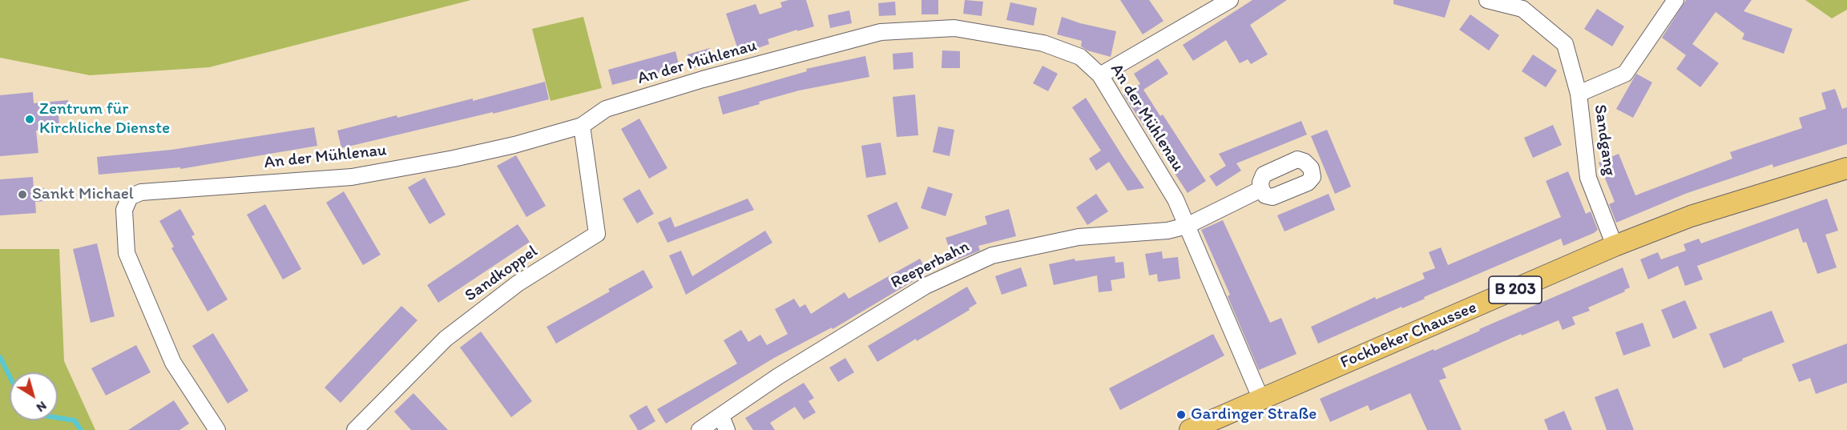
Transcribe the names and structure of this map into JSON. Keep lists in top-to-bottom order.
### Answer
{
  "streets": {
    "main road": ["B 203", "Fockbeker Chaussee"],
    "street": [
      "An der Mühlenau",
      "Sandgang",
      "Reeperbahn",
      "Sandkoppel"
    ]
  },
  "crossings": [
    ["An der Mühlenau", "Reeperbahn"],
    ["An der Mühlenau", "Sandkoppel"],
    ["An der Mühlenau", "Fockbeker Chaussee"],
    ["Sandgang", "Fockbeker Chaussee"]
  ],
  "places": ["Zentrum für Kirchliche Dienste", "Sankt Michael", "Gardinger Straße"],
  "north": "bottom right"
}
